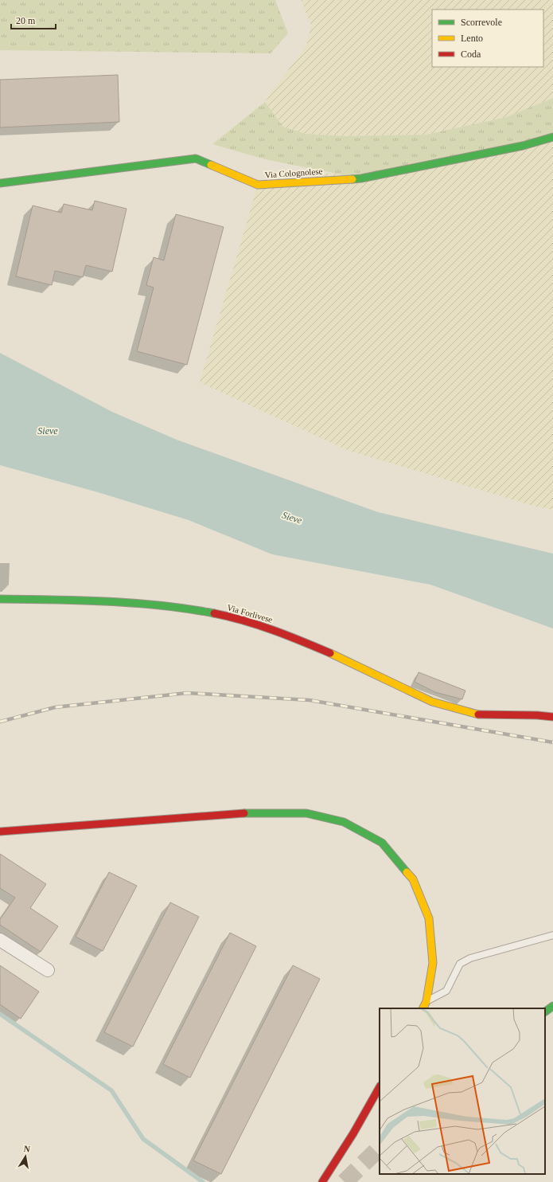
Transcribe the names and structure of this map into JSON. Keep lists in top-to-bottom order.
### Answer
{
  "streets": {
    "street": ["Via Colognolese", "Via Forlivese"]
  },
  "water": ["Sieve"],
  "legend": ["Scorrevole", "Lento", "Coda"],
  "scale_bar": "20 m",
  "north": "top"
}
